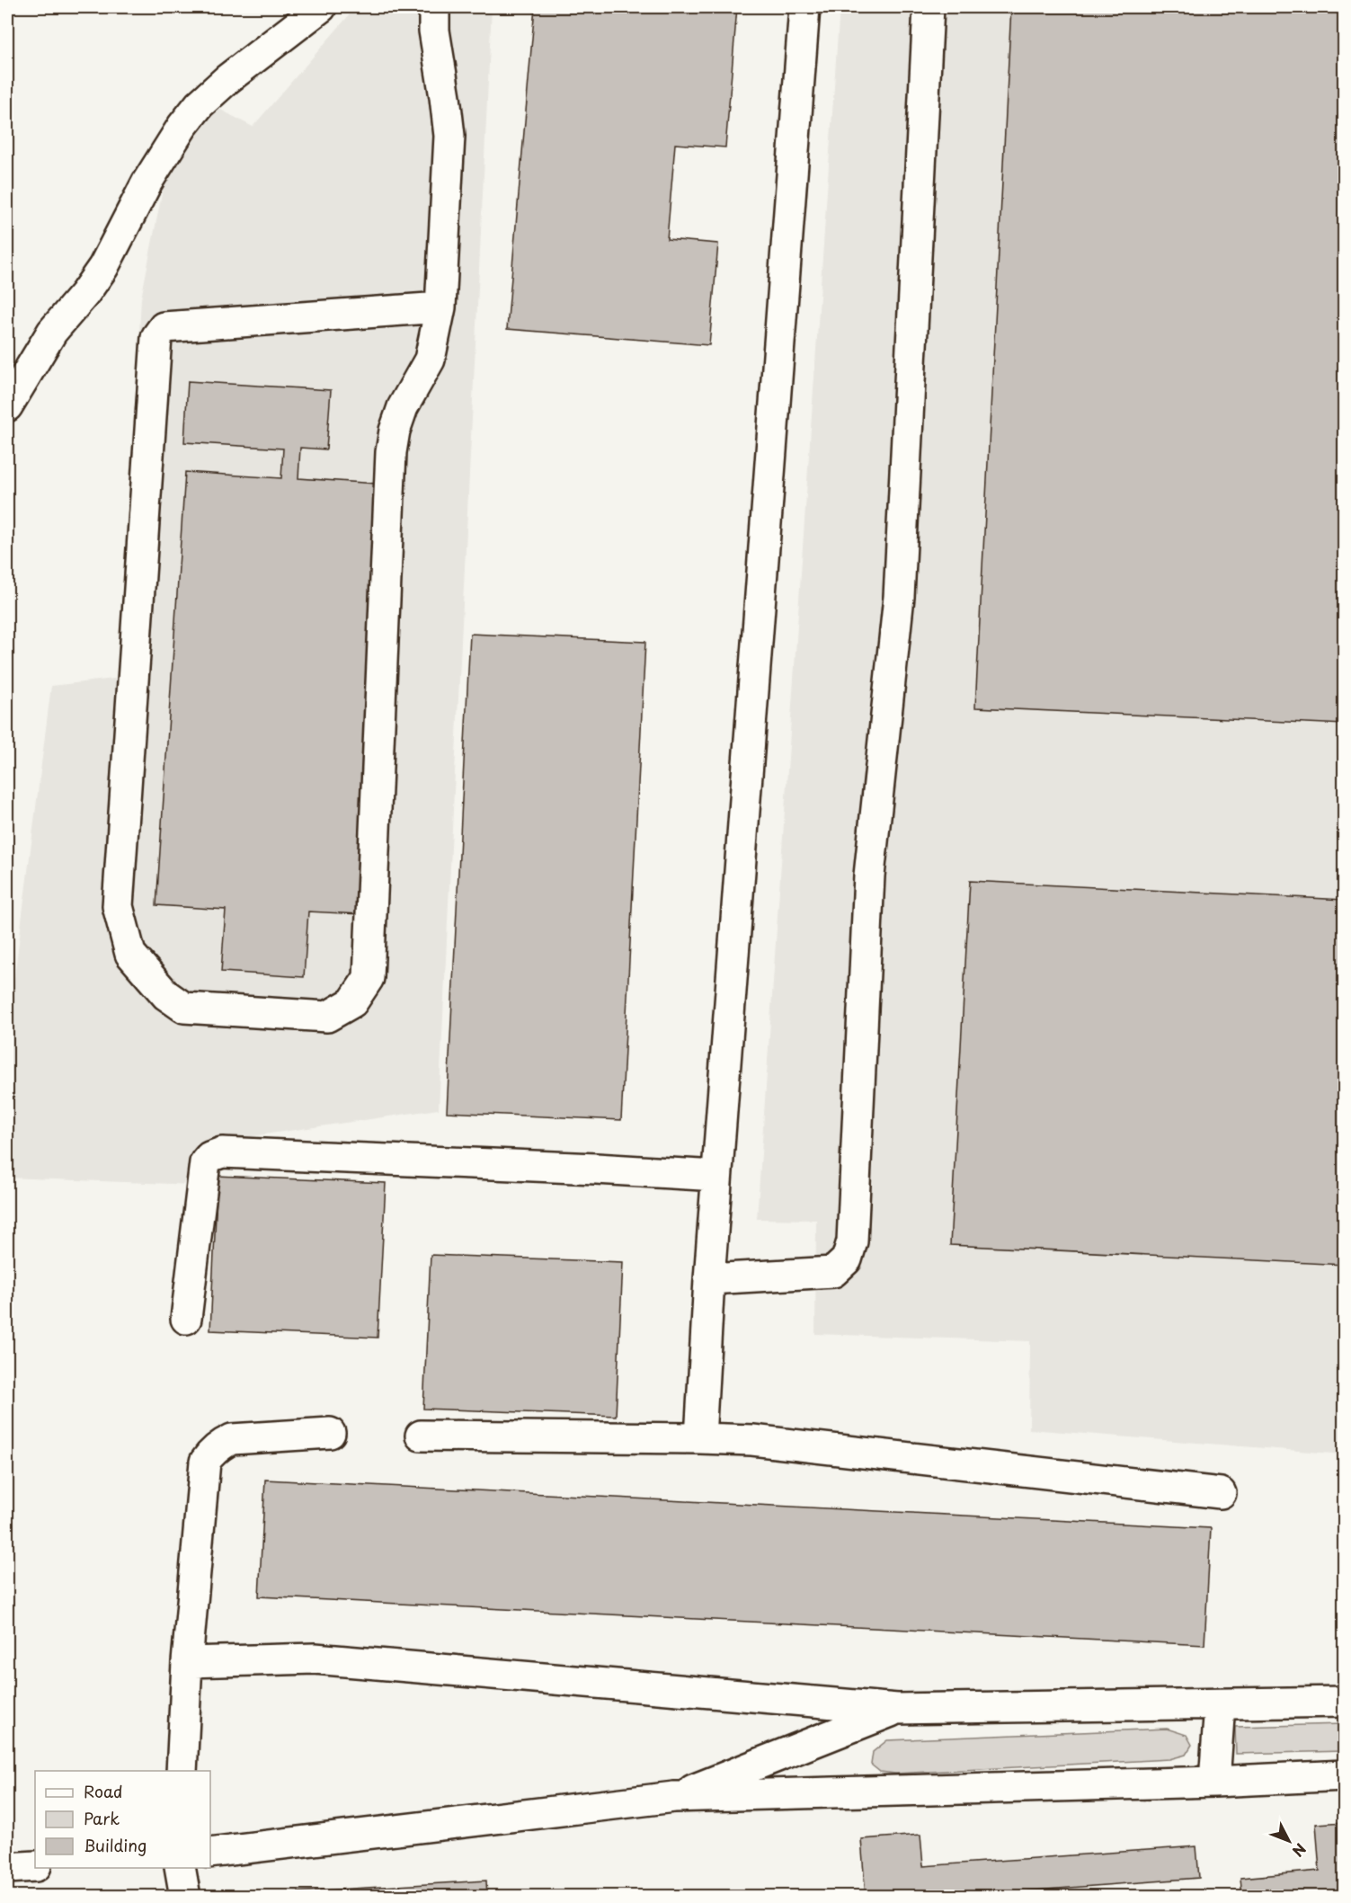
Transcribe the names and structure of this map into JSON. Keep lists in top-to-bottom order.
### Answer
{
  "legend": ["Road", "Park", "Building"],
  "north": "bottom right"
}
